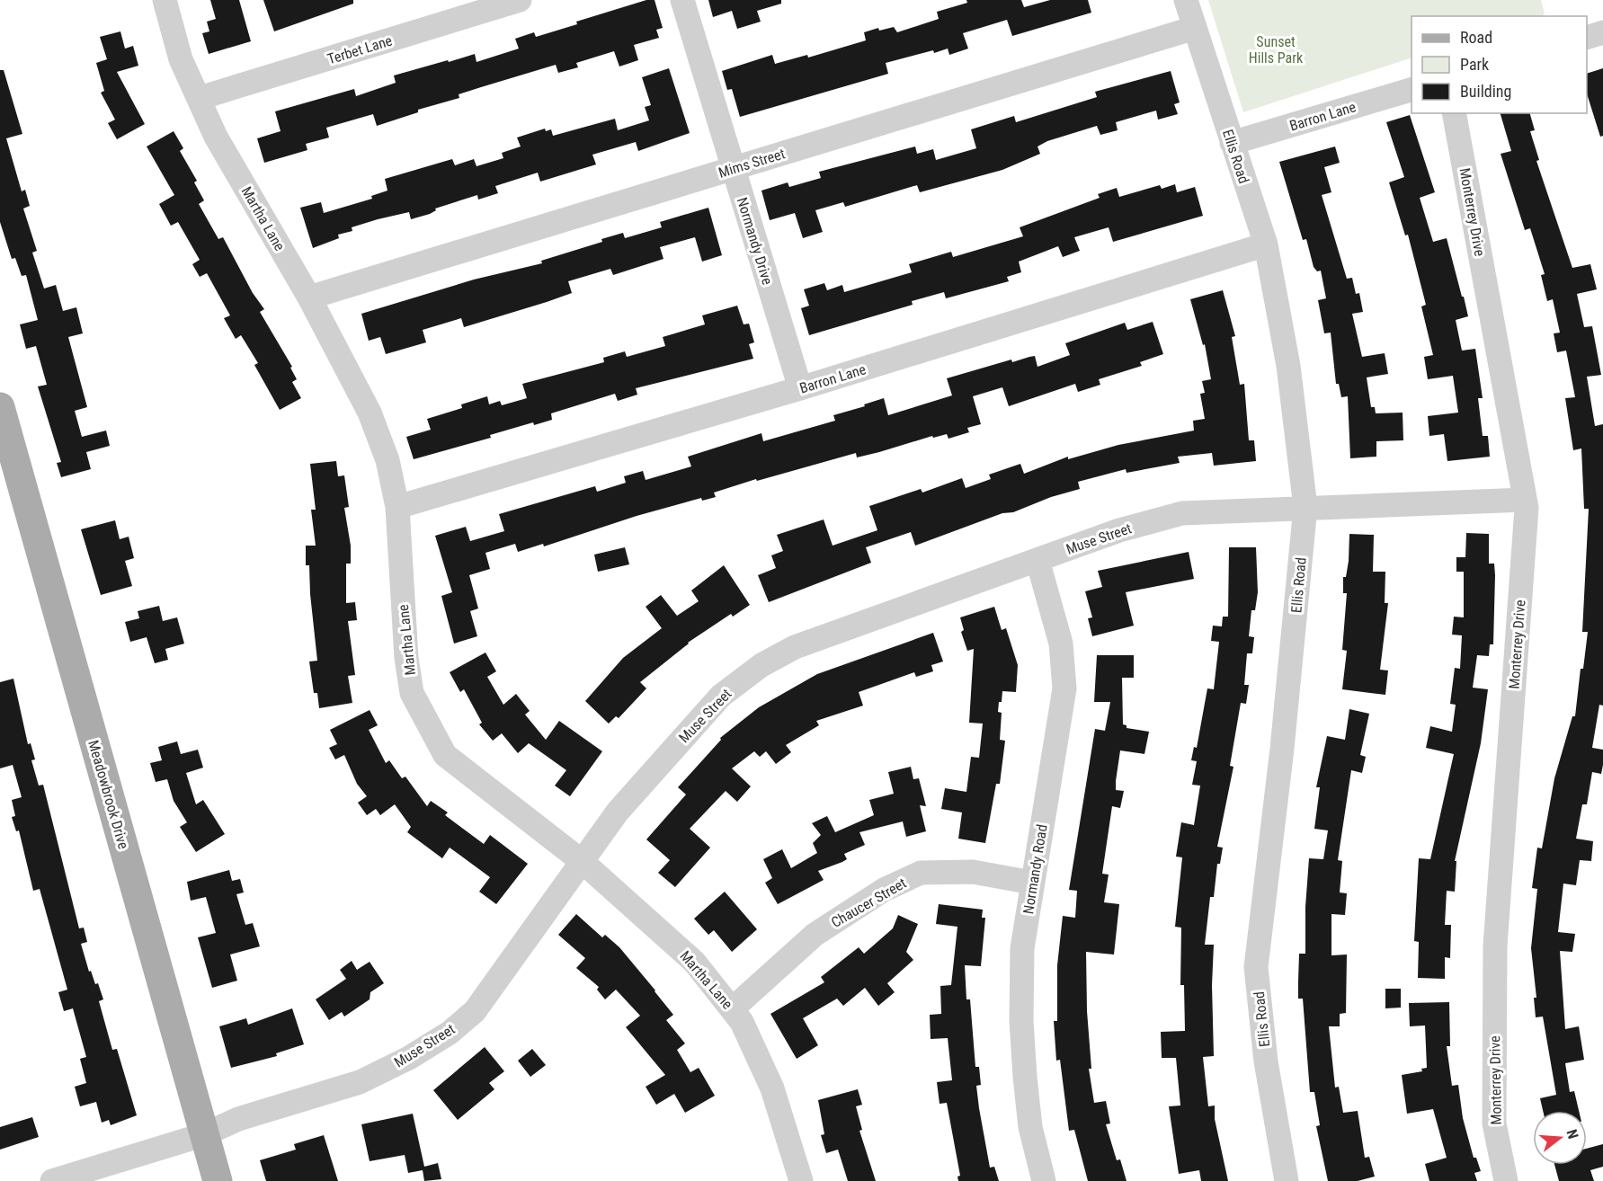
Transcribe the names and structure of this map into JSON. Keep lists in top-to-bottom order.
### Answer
{
  "streets": {
    "main road": ["Meadowbrook Drive"],
    "street": [
      "Terbet Lane",
      "Barron Lane",
      "Ellis Road",
      "Mims Street",
      "Monterrey Drive",
      "Martha Lane",
      "Normandy Drive",
      "Muse Street",
      "Normandy Road",
      "Chaucer Street"
    ]
  },
  "crossings": [
    ["Terbet Lane", "Martha Lane"],
    ["Barron Lane", "Ellis Road"],
    ["Barron Lane", "Martha Lane"],
    ["Barron Lane", "Normandy Drive"],
    ["Ellis Road", "Mims Street"],
    ["Ellis Road", "Muse Street"],
    ["Mims Street", "Martha Lane"],
    ["Mims Street", "Normandy Drive"],
    ["Monterrey Drive", "Muse Street"],
    ["Martha Lane", "Muse Street"],
    ["Martha Lane", "Chaucer Street"],
    ["Muse Street", "Meadowbrook Drive"],
    ["Muse Street", "Normandy Road"],
    ["Normandy Road", "Chaucer Street"]
  ],
  "parks": ["Sunset Hills Park"],
  "legend": ["Road", "Park", "Building"],
  "north": "right"
}
